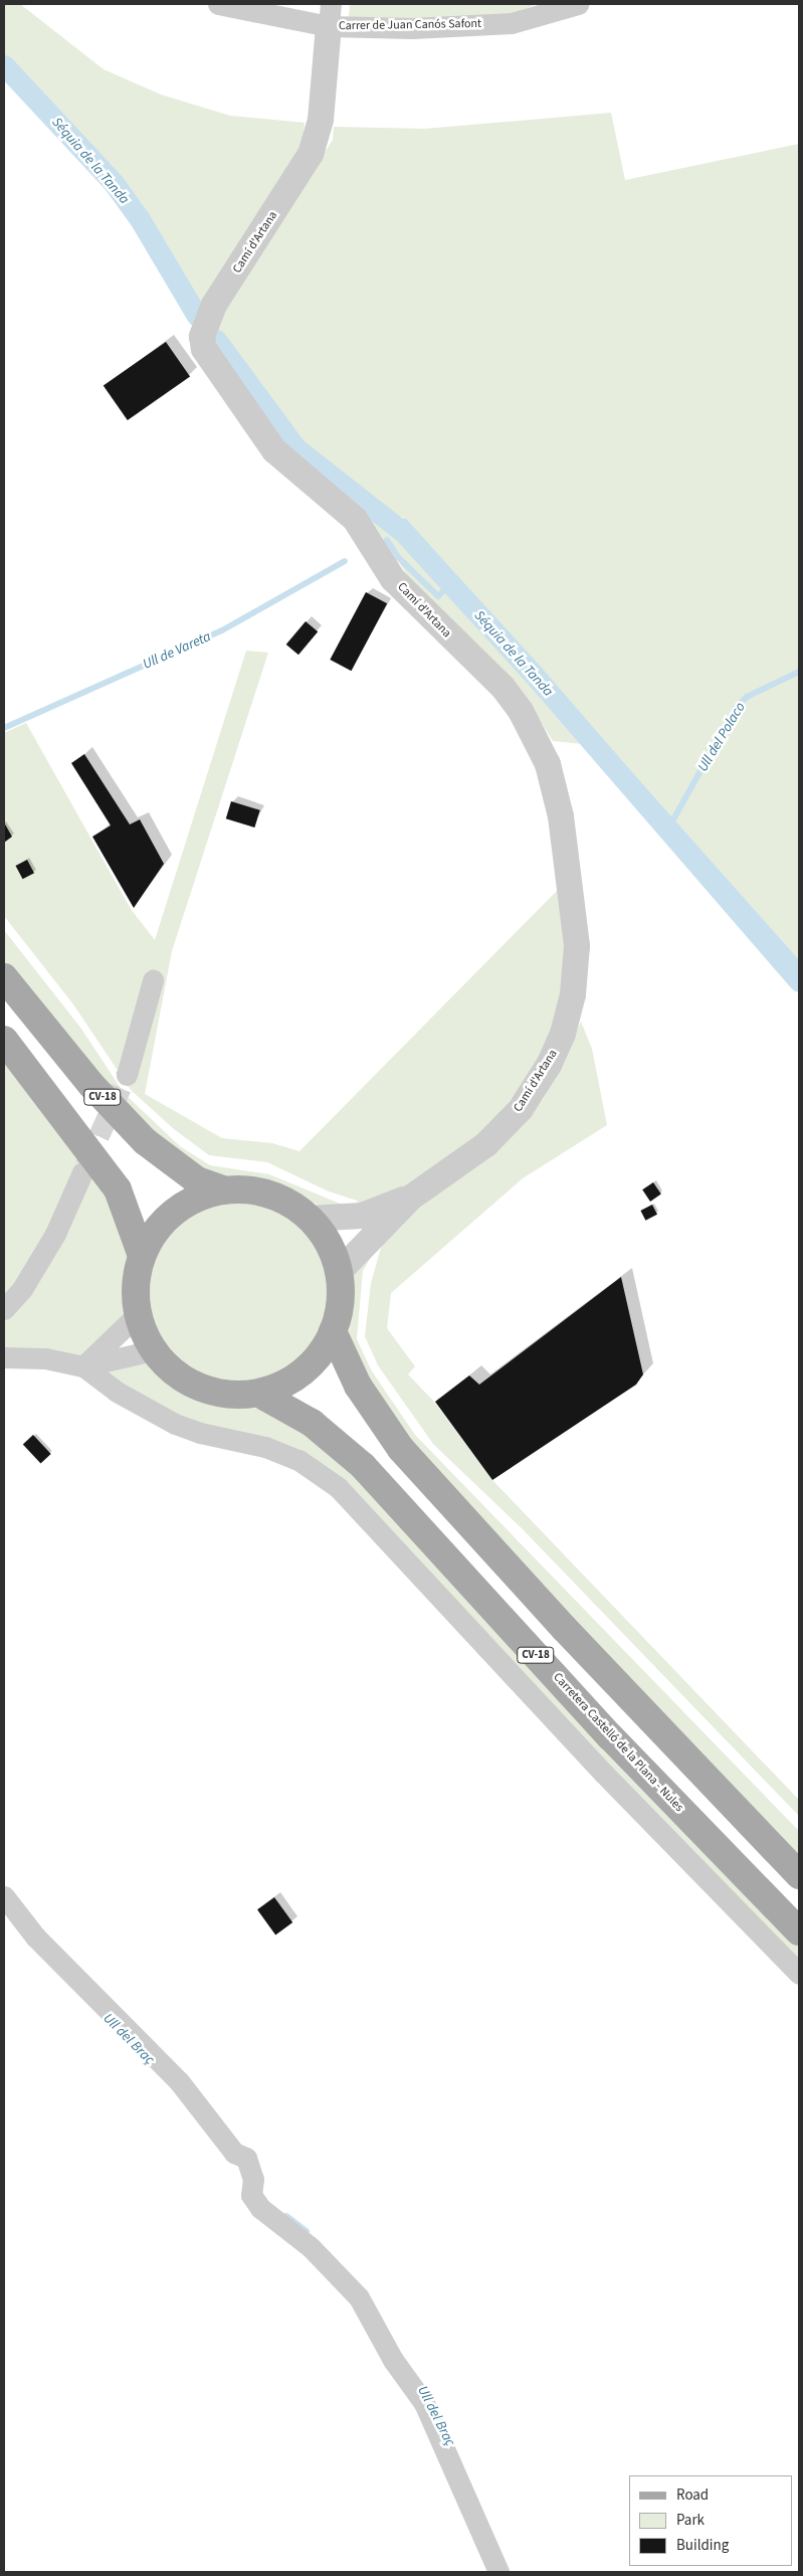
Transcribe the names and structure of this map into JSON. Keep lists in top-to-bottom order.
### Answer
{
  "streets": {
    "main road": ["CV-18", "Carretera Castelló de la Plana - Nules"],
    "street": ["Carrer de Juan Canós Safont", "Camí d'Artana"]
  },
  "crossings": [
    ["Carrer de Juan Canós Safont", "Camí d'Artana"],
    ["Camí d'Artana", "CV-18"],
    ["CV-18", "Carretera Castelló de la Plana - Nules"]
  ],
  "water": [
    "Séquia de la Tanda",
    "Ull de Vareta",
    "Ull del Polaco",
    "Ull del Braç"
  ],
  "legend": ["Road", "Park", "Building"]
}
